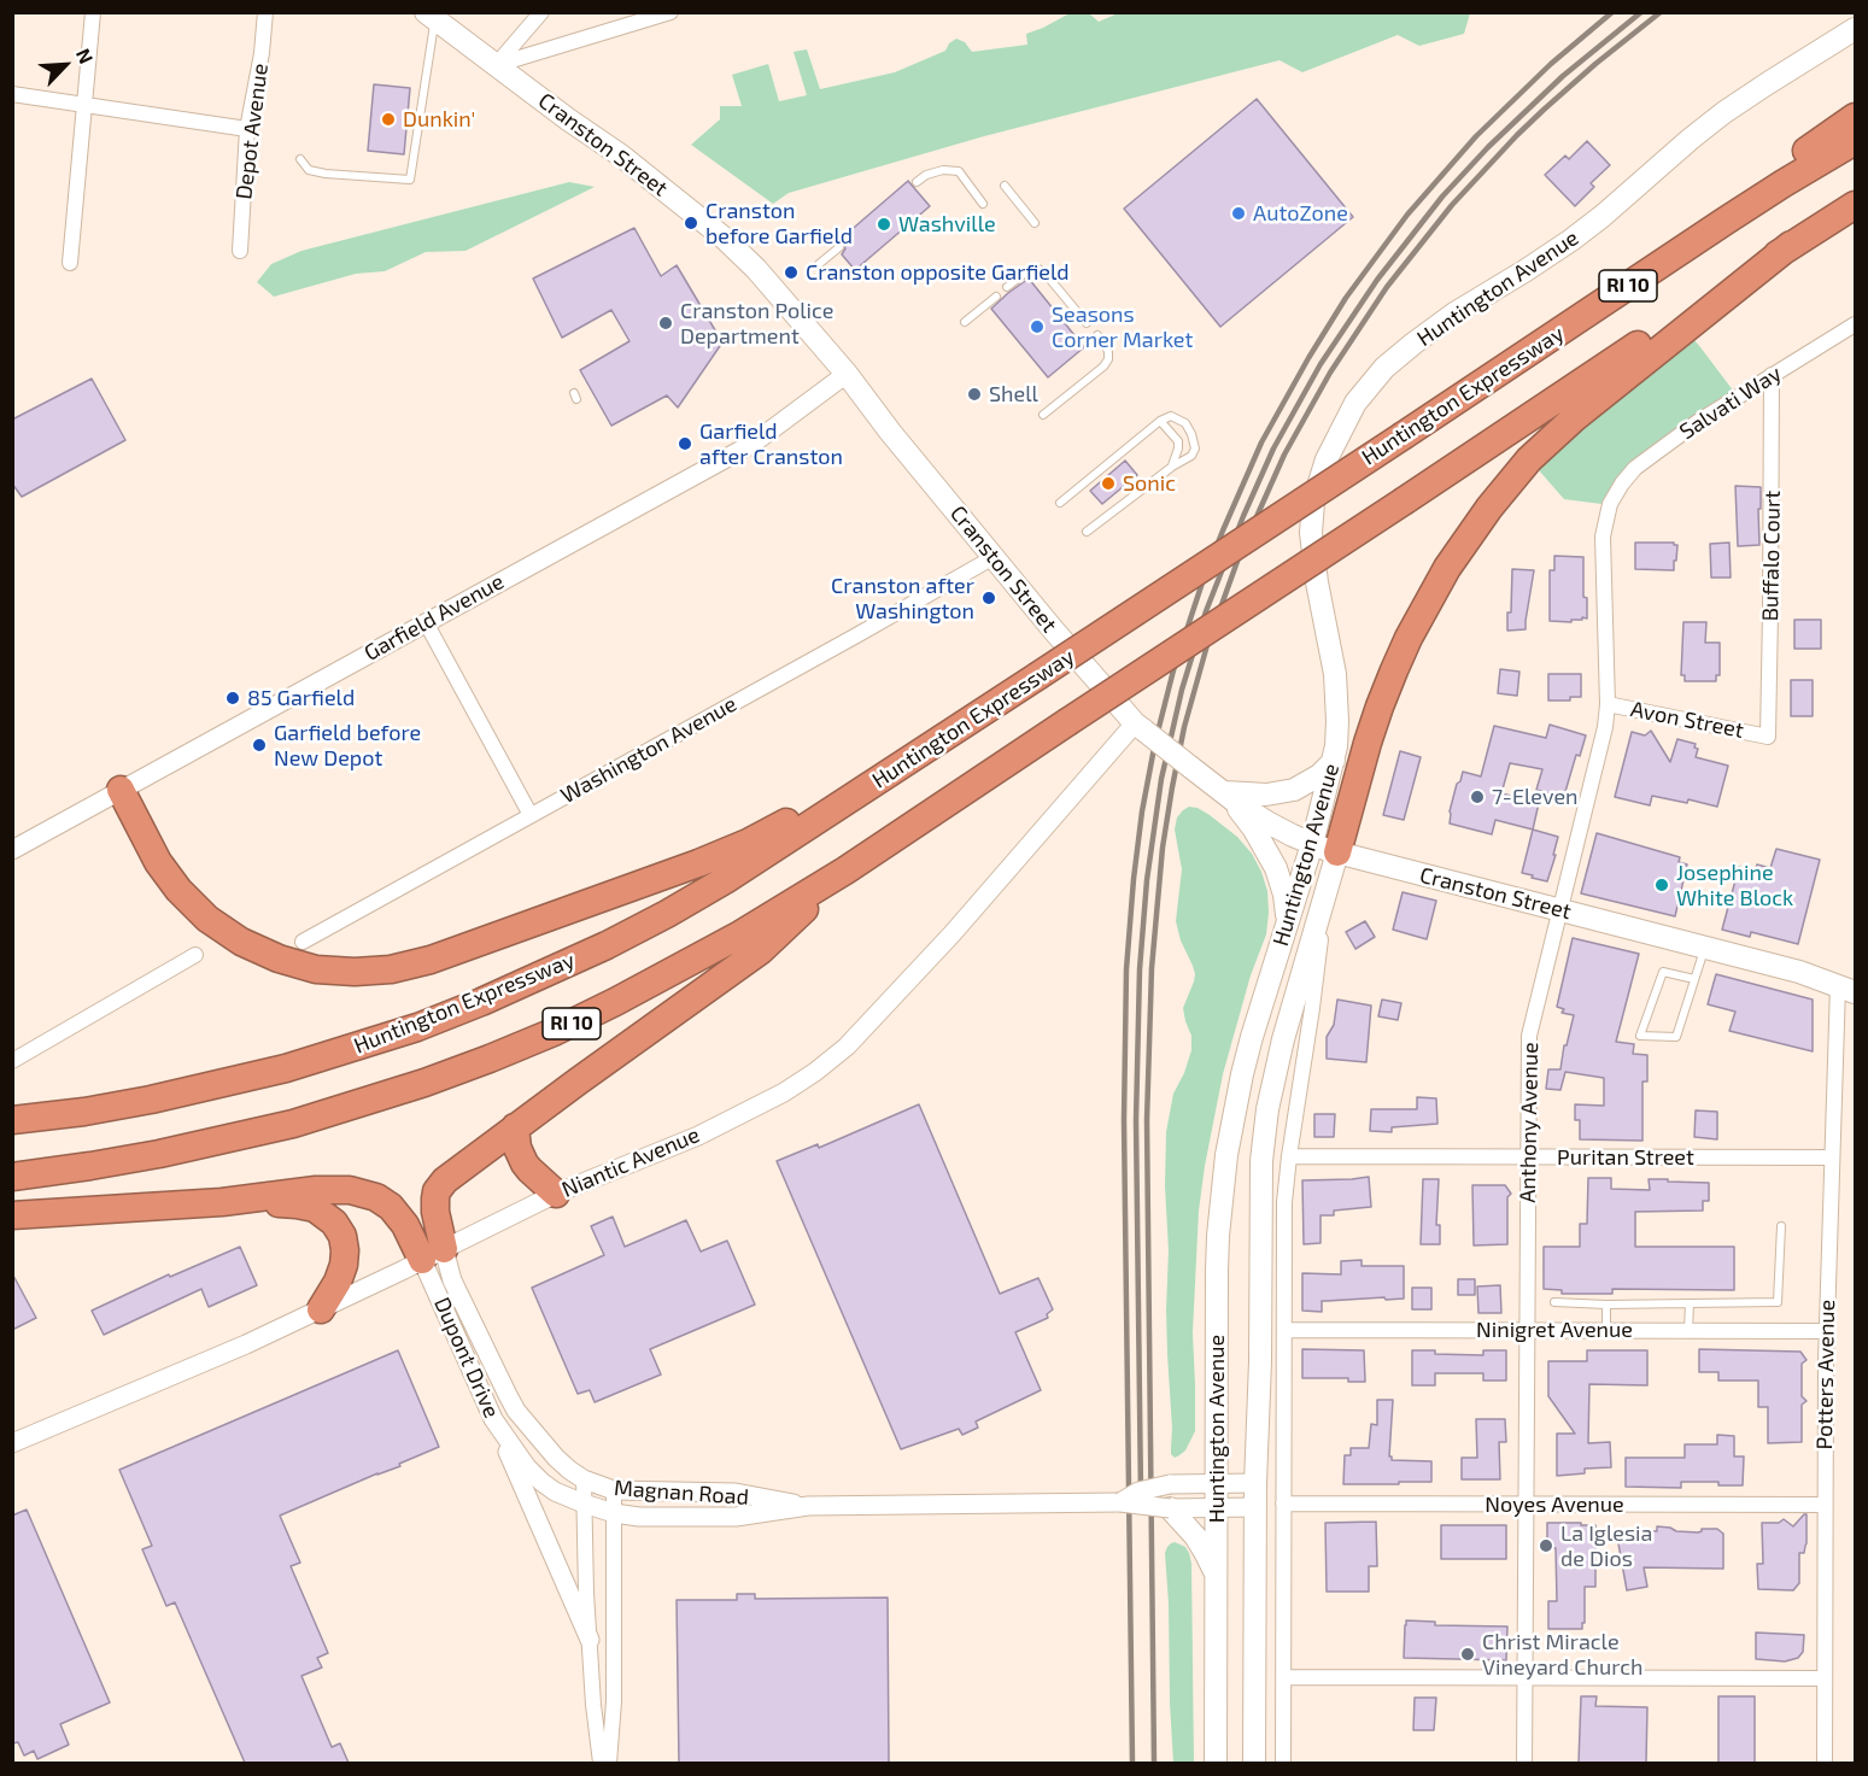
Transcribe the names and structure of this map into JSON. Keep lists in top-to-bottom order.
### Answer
{
  "streets": {
    "highway": ["RI 10", "Huntington Expressway"],
    "main road": ["Cranston Street", "Huntington Avenue"],
    "street": [
      "Depot Avenue",
      "Salvati Way",
      "Buffalo Court",
      "Garfield Avenue",
      "Avon Street",
      "Washington Avenue",
      "Anthony Avenue",
      "Puritan Street",
      "Niantic Avenue",
      "Ninigret Avenue",
      "Dupont Drive",
      "Potters Avenue",
      "Magnan Road",
      "Noyes Avenue"
    ]
  },
  "crossings": [
    ["Cranston Street", "Huntington Avenue"],
    ["Cranston Street", "Garfield Avenue"],
    ["Cranston Street", "Washington Avenue"],
    ["Cranston Street", "Anthony Avenue"],
    ["Cranston Street", "Niantic Avenue"],
    ["Cranston Street", "Potters Avenue"],
    ["Huntington Avenue", "Puritan Street"],
    ["Huntington Avenue", "Ninigret Avenue"],
    ["Huntington Avenue", "Magnan Road"],
    ["Huntington Avenue", "Noyes Avenue"],
    ["Salvati Way", "Buffalo Court"],
    ["Salvati Way", "Anthony Avenue"],
    ["Buffalo Court", "Avon Street"],
    ["Avon Street", "Anthony Avenue"],
    ["Anthony Avenue", "Puritan Street"],
    ["Anthony Avenue", "Ninigret Avenue"],
    ["Anthony Avenue", "Noyes Avenue"],
    ["Puritan Street", "Potters Avenue"],
    ["Niantic Avenue", "Dupont Drive"],
    ["Ninigret Avenue", "Potters Avenue"],
    ["Dupont Drive", "Magnan Road"],
    ["Potters Avenue", "Noyes Avenue"]
  ],
  "places": [
    "Dunkin'",
    "AutoZone",
    "Cranston before Garfield",
    "Washville",
    "Cranston opposite Garfield",
    "Cranston Police Department",
    "Seasons Corner Market",
    "Shell",
    "Garfield after Cranston",
    "Sonic",
    "Cranston after Washington",
    "85 Garfield",
    "Garfield before New Depot",
    "7-Eleven",
    "Josephine White Block",
    "La Iglesia de Dios",
    "Christ Miracle Vineyard Church"
  ],
  "north": "top right"
}
